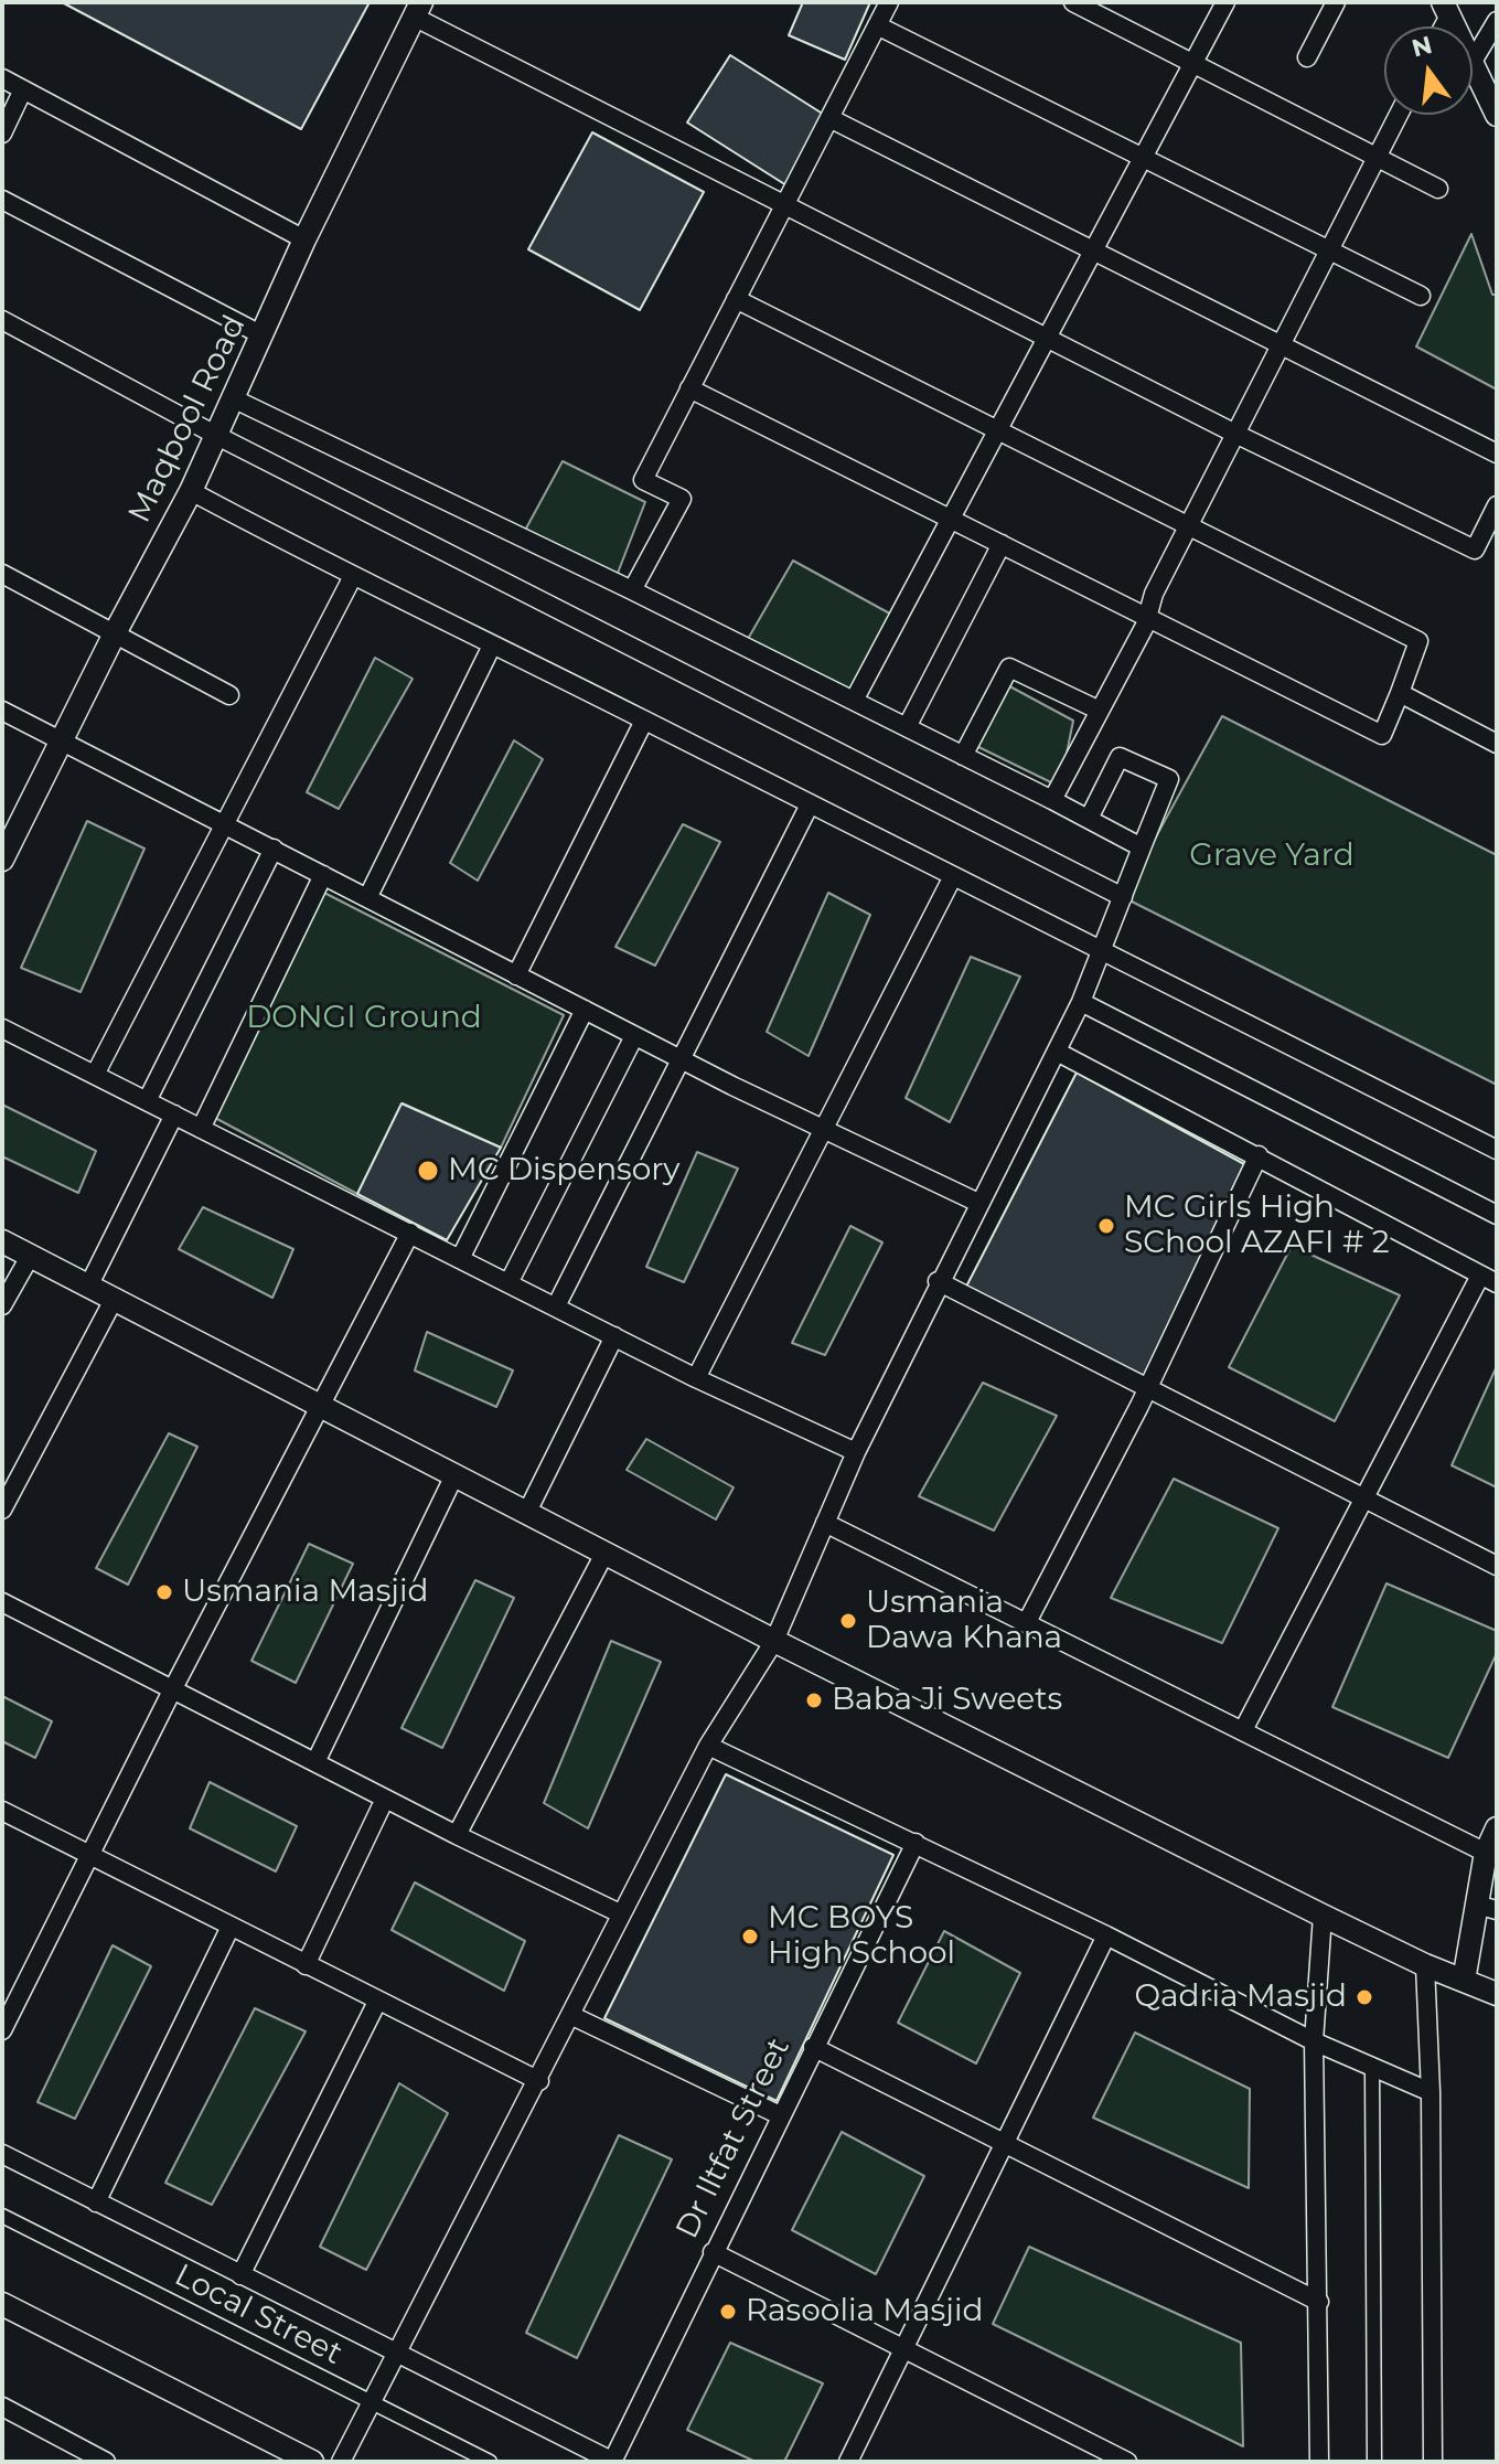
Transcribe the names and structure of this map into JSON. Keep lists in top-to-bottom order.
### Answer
{
  "streets": {
    "street": ["Maqbool Road", "Dr Iltfat Street", "Local Street"]
  },
  "parks": ["Grave Yard", "DONGI Ground"],
  "places": [
    "MC Dispensory",
    "MC Girls High SChool AZAFI # 2",
    "Usmania Masjid",
    "Usmania Dawa Khana",
    "Baba Ji Sweets",
    "MC BOYS High School",
    "Qadria Masjid",
    "Rasoolia Masjid"
  ],
  "north": "top"
}
